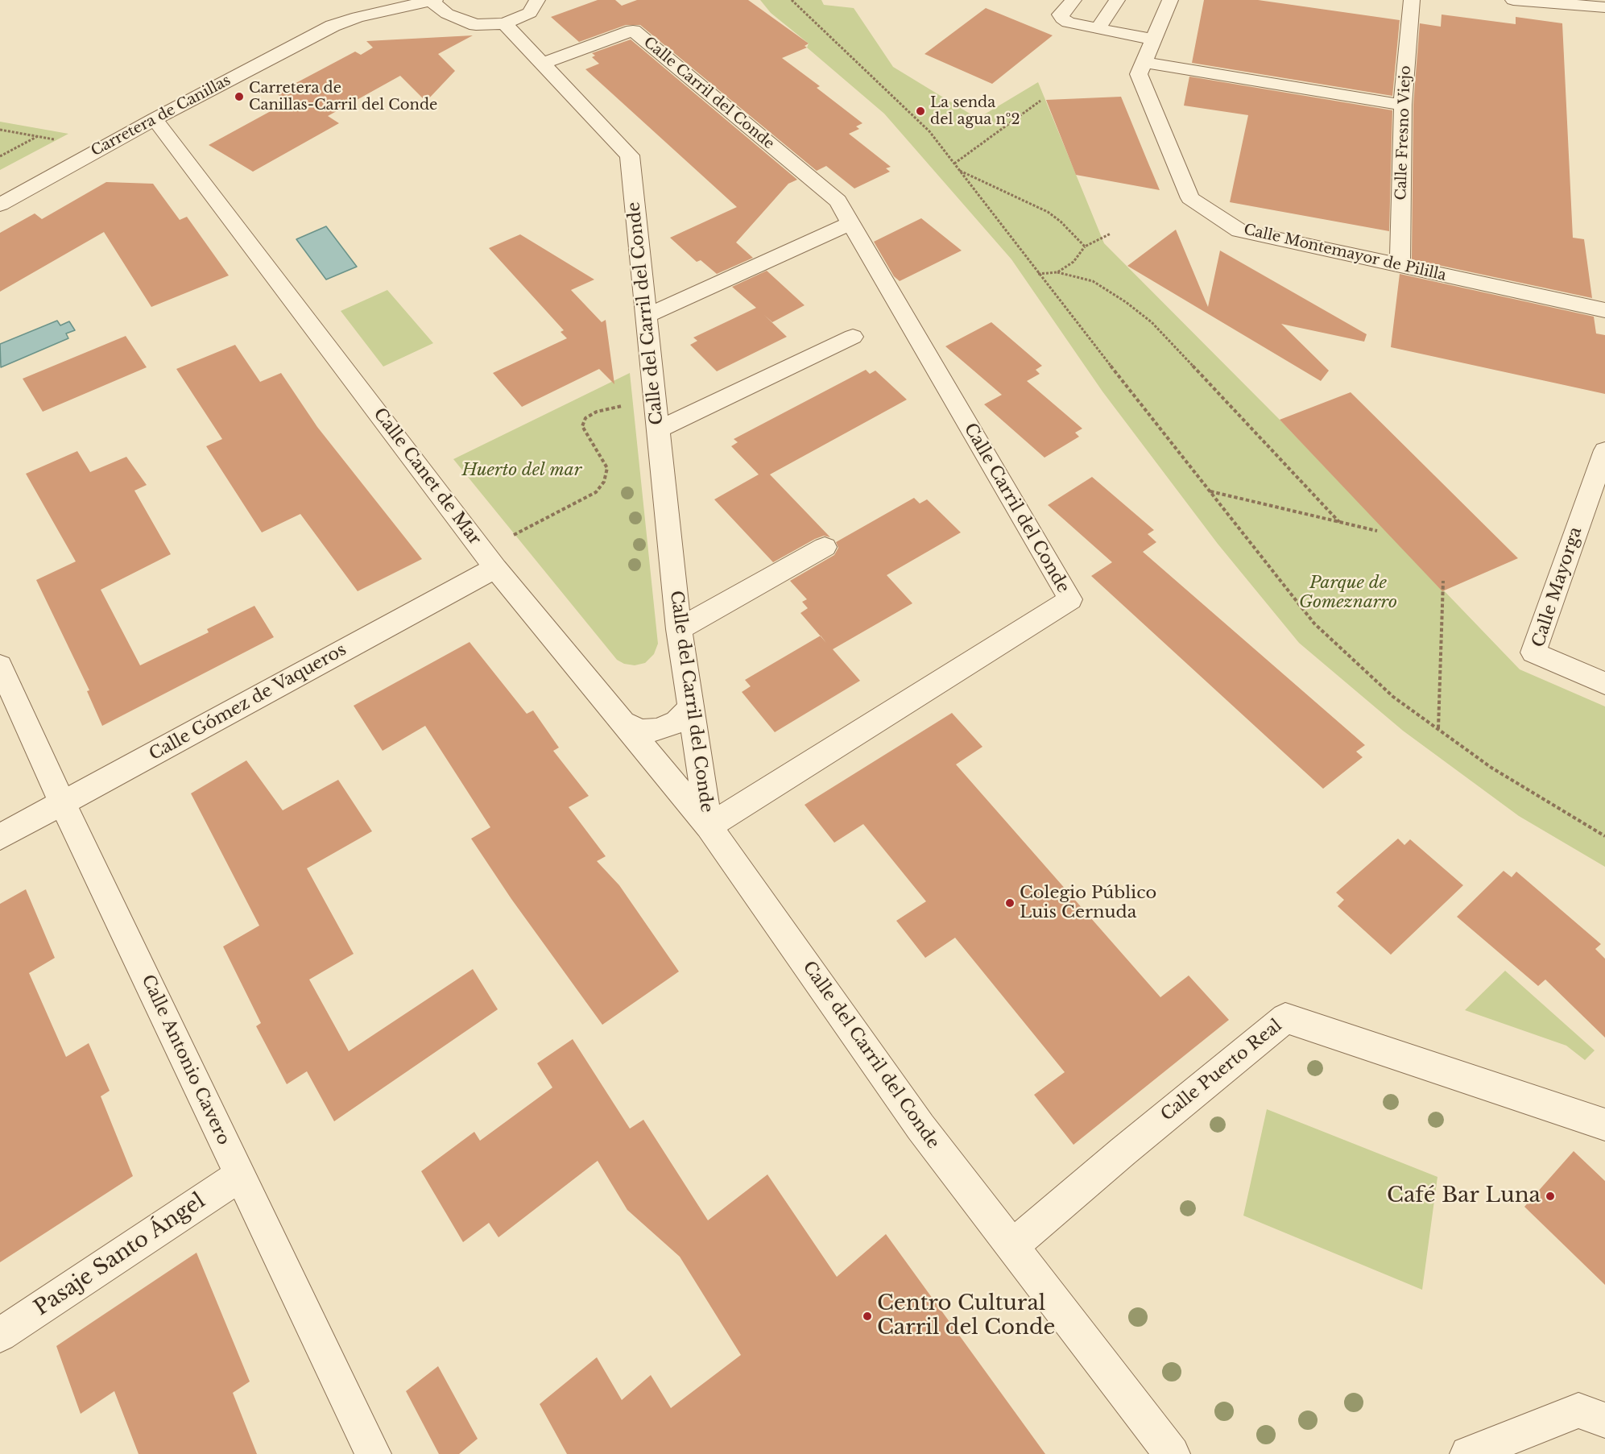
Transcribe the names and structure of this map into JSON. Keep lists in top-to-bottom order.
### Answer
{
  "streets": {
    "street": [
      "Calle Carril del Conde",
      "Carretera de Canillas",
      "Calle Fresno Viejo",
      "Calle Montemayor de Pililla",
      "Calle del Carril del Conde",
      "Calle Canet de Mar",
      "Calle Mayorga",
      "Calle Gómez de Vaqueros",
      "Calle Antonio Cavero",
      "Calle Puerto Real",
      "Pasaje Santo Ángel"
    ]
  },
  "crossings": [
    ["Calle Carril del Conde", "Calle del Carril del Conde"],
    ["Calle Carril del Conde", "Calle Canet de Mar"],
    ["Carretera de Canillas", "Calle Canet de Mar"],
    ["Calle Fresno Viejo", "Calle Montemayor de Pililla"],
    ["Calle del Carril del Conde", "Calle Canet de Mar"],
    ["Calle del Carril del Conde", "Calle Puerto Real"],
    ["Calle Canet de Mar", "Calle Gómez de Vaqueros"],
    ["Calle Gómez de Vaqueros", "Calle Antonio Cavero"],
    ["Calle Antonio Cavero", "Pasaje Santo Ángel"]
  ],
  "parks": ["Huerto del mar", "Parque de Gomeznarro"],
  "places": [
    "Carretera de Canillas-Carril del Conde",
    "La senda del agua nº2",
    "Colegio Público Luis Cernuda",
    "Café Bar Luna",
    "Centro Cultural Carril del Conde"
  ]
}
